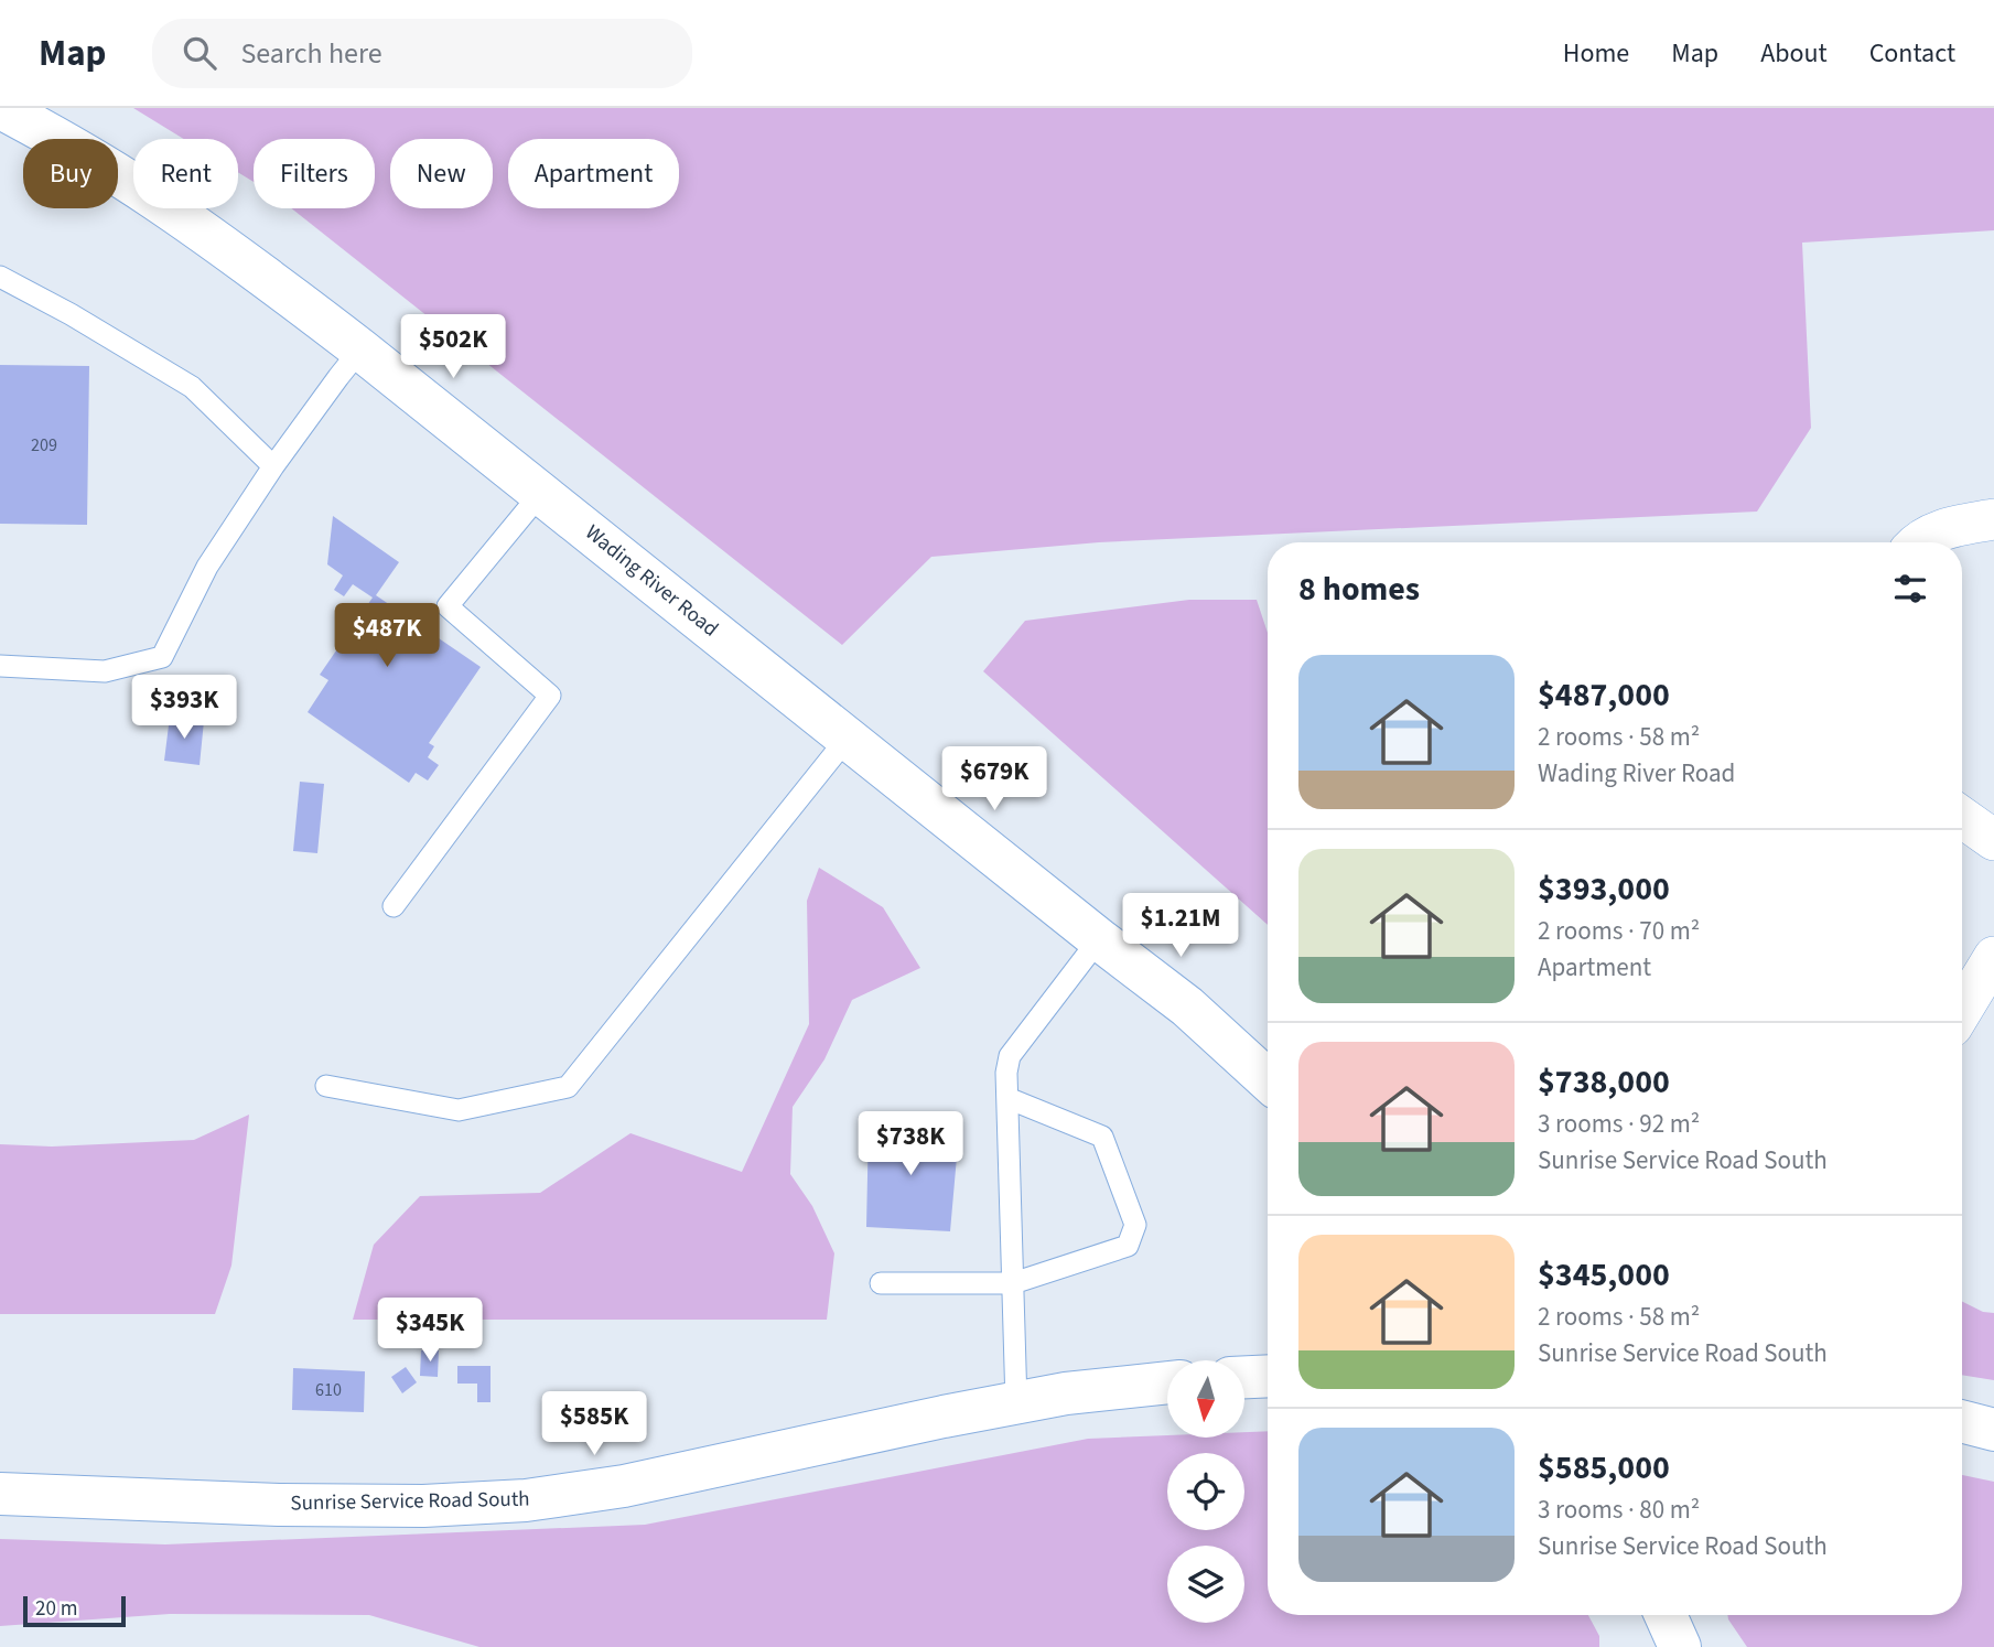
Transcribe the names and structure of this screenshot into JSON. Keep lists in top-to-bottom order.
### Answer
{
  "streets": {
    "main road": ["Wading River Road", "Sunrise Service Road South"]
  },
  "house_numbers": ["209", "610"],
  "scale_bar": "20 m",
  "north": "bottom",
  "page": {
    "header": "Map",
    "search": "Search here",
    "nav": [
      "Home",
      "Map",
      "About",
      "Contact"
    ],
    "chip": [
      "Buy",
      "Rent",
      "Filters",
      "New",
      "Apartment"
    ],
    "price": [
      "$502K",
      "$487K",
      "$393K",
      "$679K",
      "$1.21M",
      "$738K",
      "$345K",
      "$585K"
    ],
    "heading": "8 homes",
    "list": [
      {
        "name": "$487,000",
        "note": "2 rooms · 58 m² · Wading River Road"
      },
      {
        "name": "$393,000",
        "note": "2 rooms · 70 m² · Apartment"
      },
      {
        "name": "$738,000",
        "note": "3 rooms · 92 m² · Sunrise Service Road South"
      },
      {
        "name": "$345,000",
        "note": "2 rooms · 58 m² · Sunrise Service Road South"
      },
      {
        "name": "$585,000",
        "note": "3 rooms · 80 m² · Sunrise Service Road South"
      }
    ],
    "scale": "20 m"
  }
}
